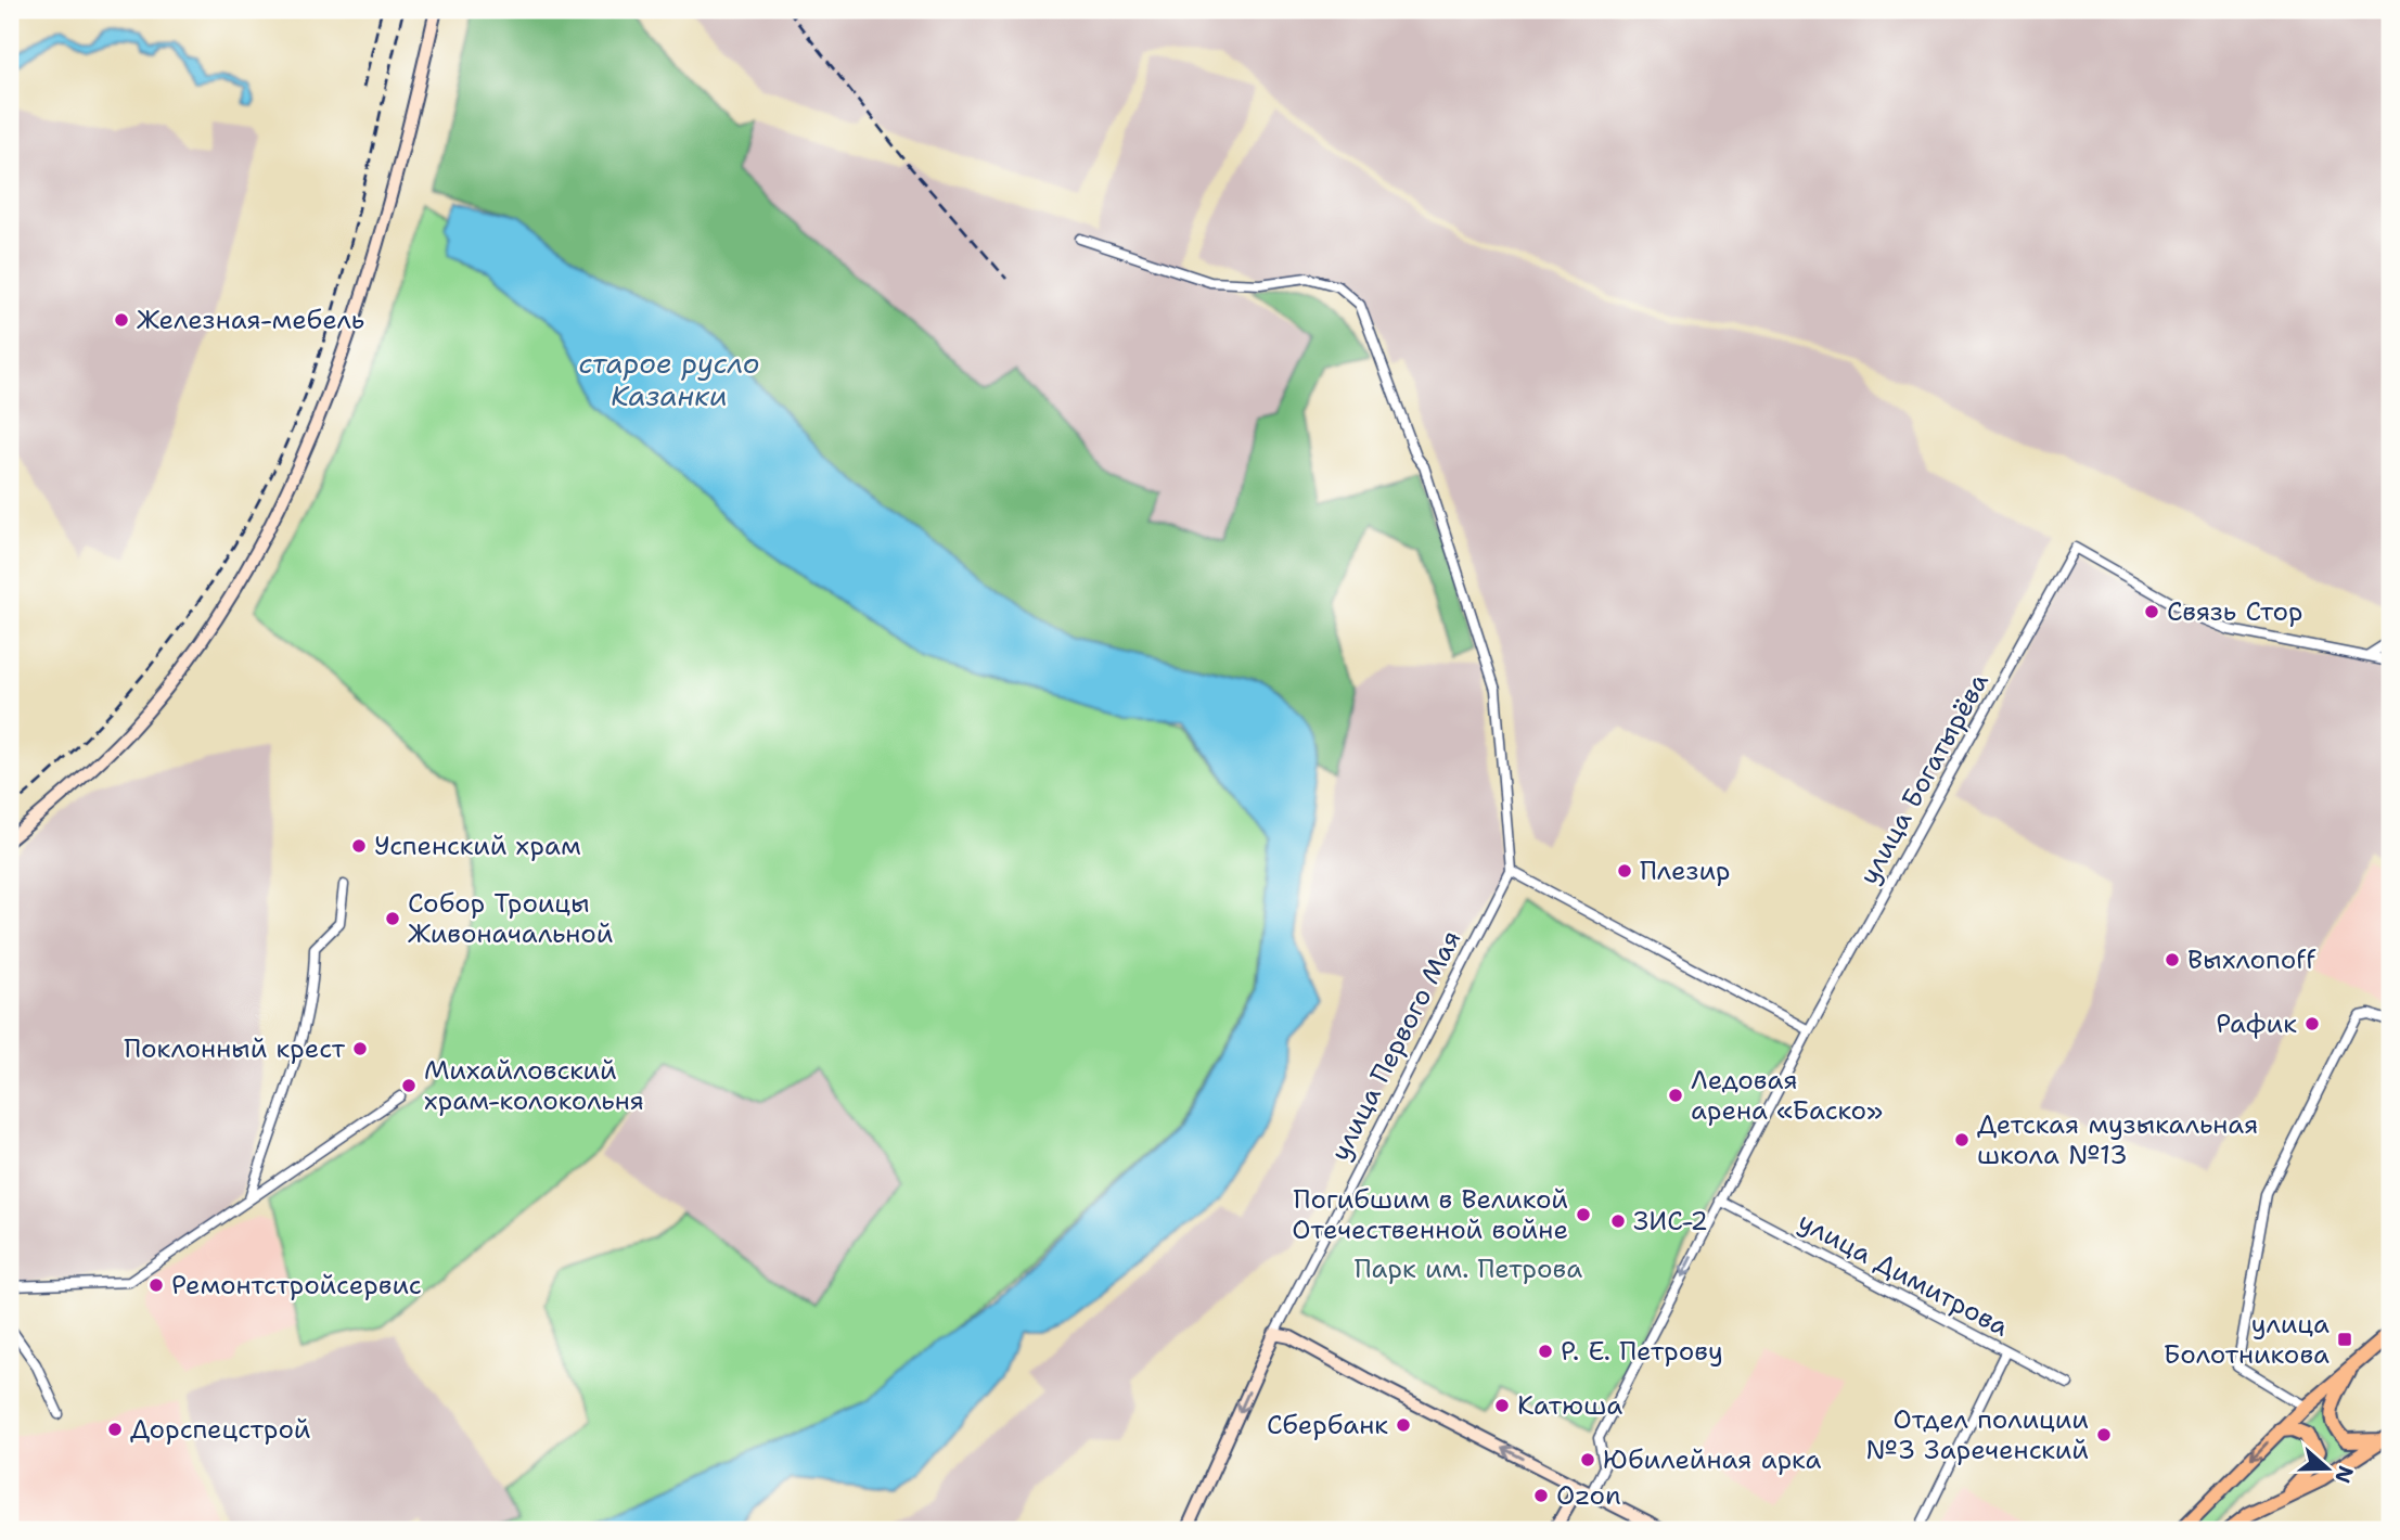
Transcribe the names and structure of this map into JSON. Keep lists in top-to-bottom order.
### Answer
{
  "streets": {
    "main road": ["улица Первого Мая"],
    "street": ["улица Богатырёва", "улица Димитрова"]
  },
  "crossings": [
    ["улица Богатырёва", "улица Димитрова"]
  ],
  "water": ["старое русло Казанки"],
  "parks": ["Парк им. Петрова"],
  "places": {
    "other": [
      "Железная-мебель",
      "Связь Стор",
      "Успенский храм",
      "Плезир",
      "Собор Троицы Живоначальной",
      "Выхлопoff",
      "Рафик",
      "Поклонный крест",
      "Михайловский храм-колокольня",
      "Ледовая арена «Баско»",
      "Детская музыкальная школа №13",
      "Погибшим в Великой Отечественной войне",
      "ЗИС-2",
      "Ремонтстройсервис",
      "Р. Е. Петрову",
      "Катюша",
      "Сбербанк",
      "Дорспецстрой",
      "Отдел полиции №3 Зареченский",
      "Юбилейная арка",
      "Ozon"
    ],
    "transit": ["улица Болотникова"]
  },
  "north": "right"
}
